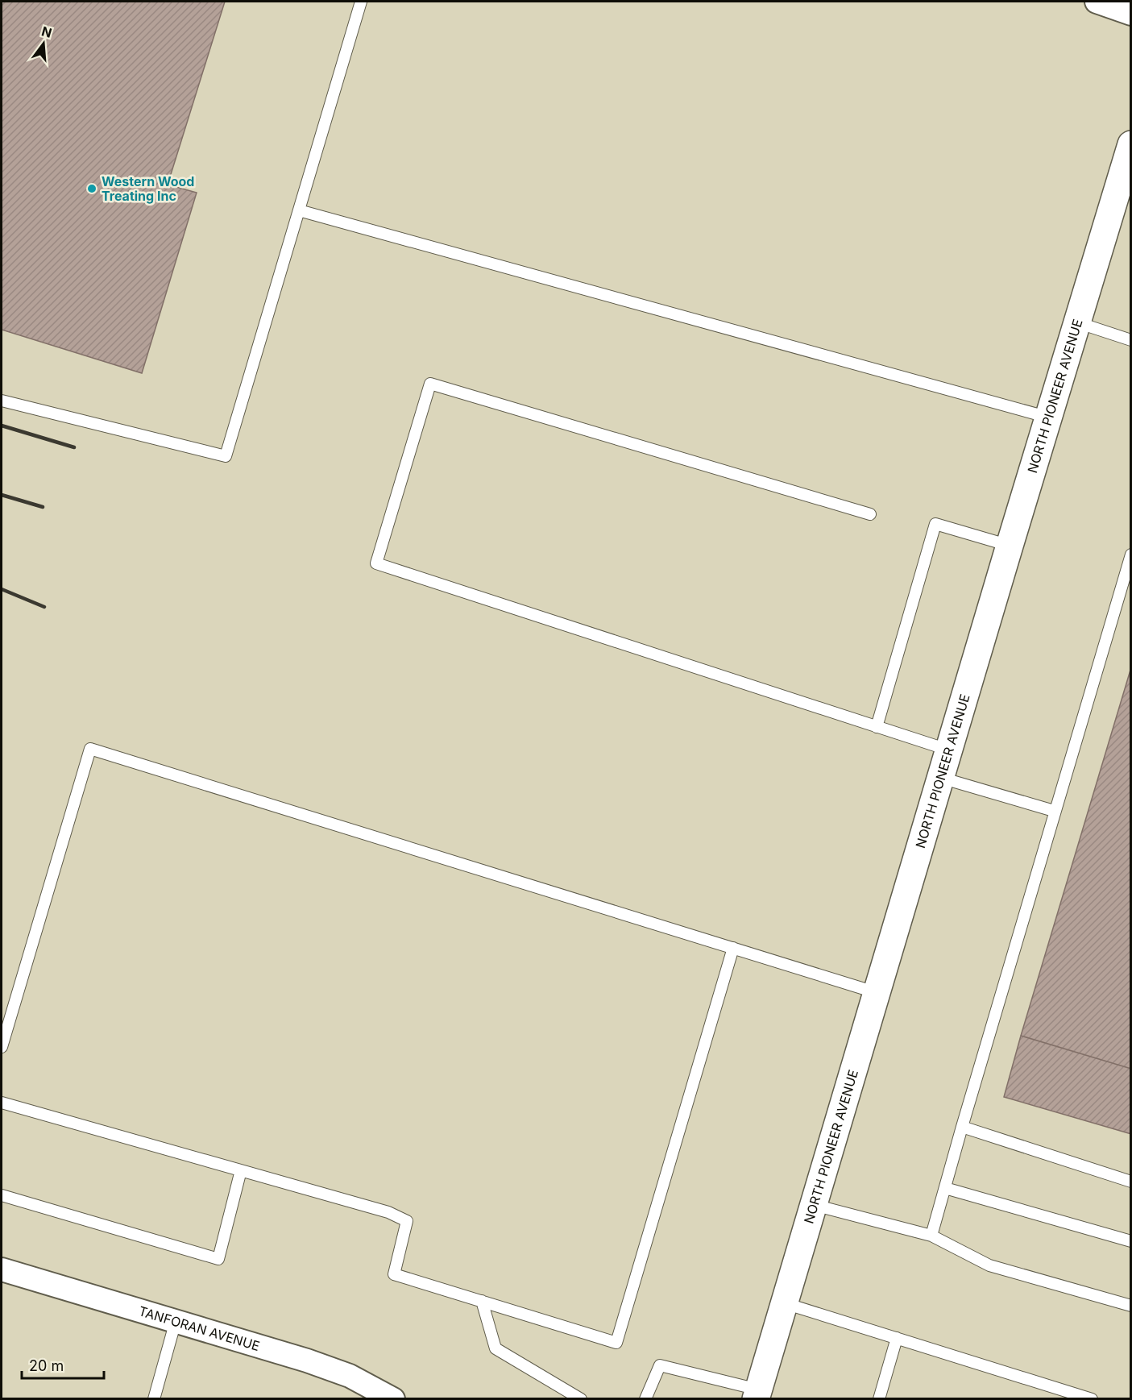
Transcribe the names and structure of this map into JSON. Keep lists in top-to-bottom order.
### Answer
{
  "streets": {
    "street": ["NORTH PIONEER AVENUE", "TANFORAN AVENUE"]
  },
  "places": ["Western Wood Treating Inc"],
  "scale_bar": "20 m",
  "north": "top"
}
